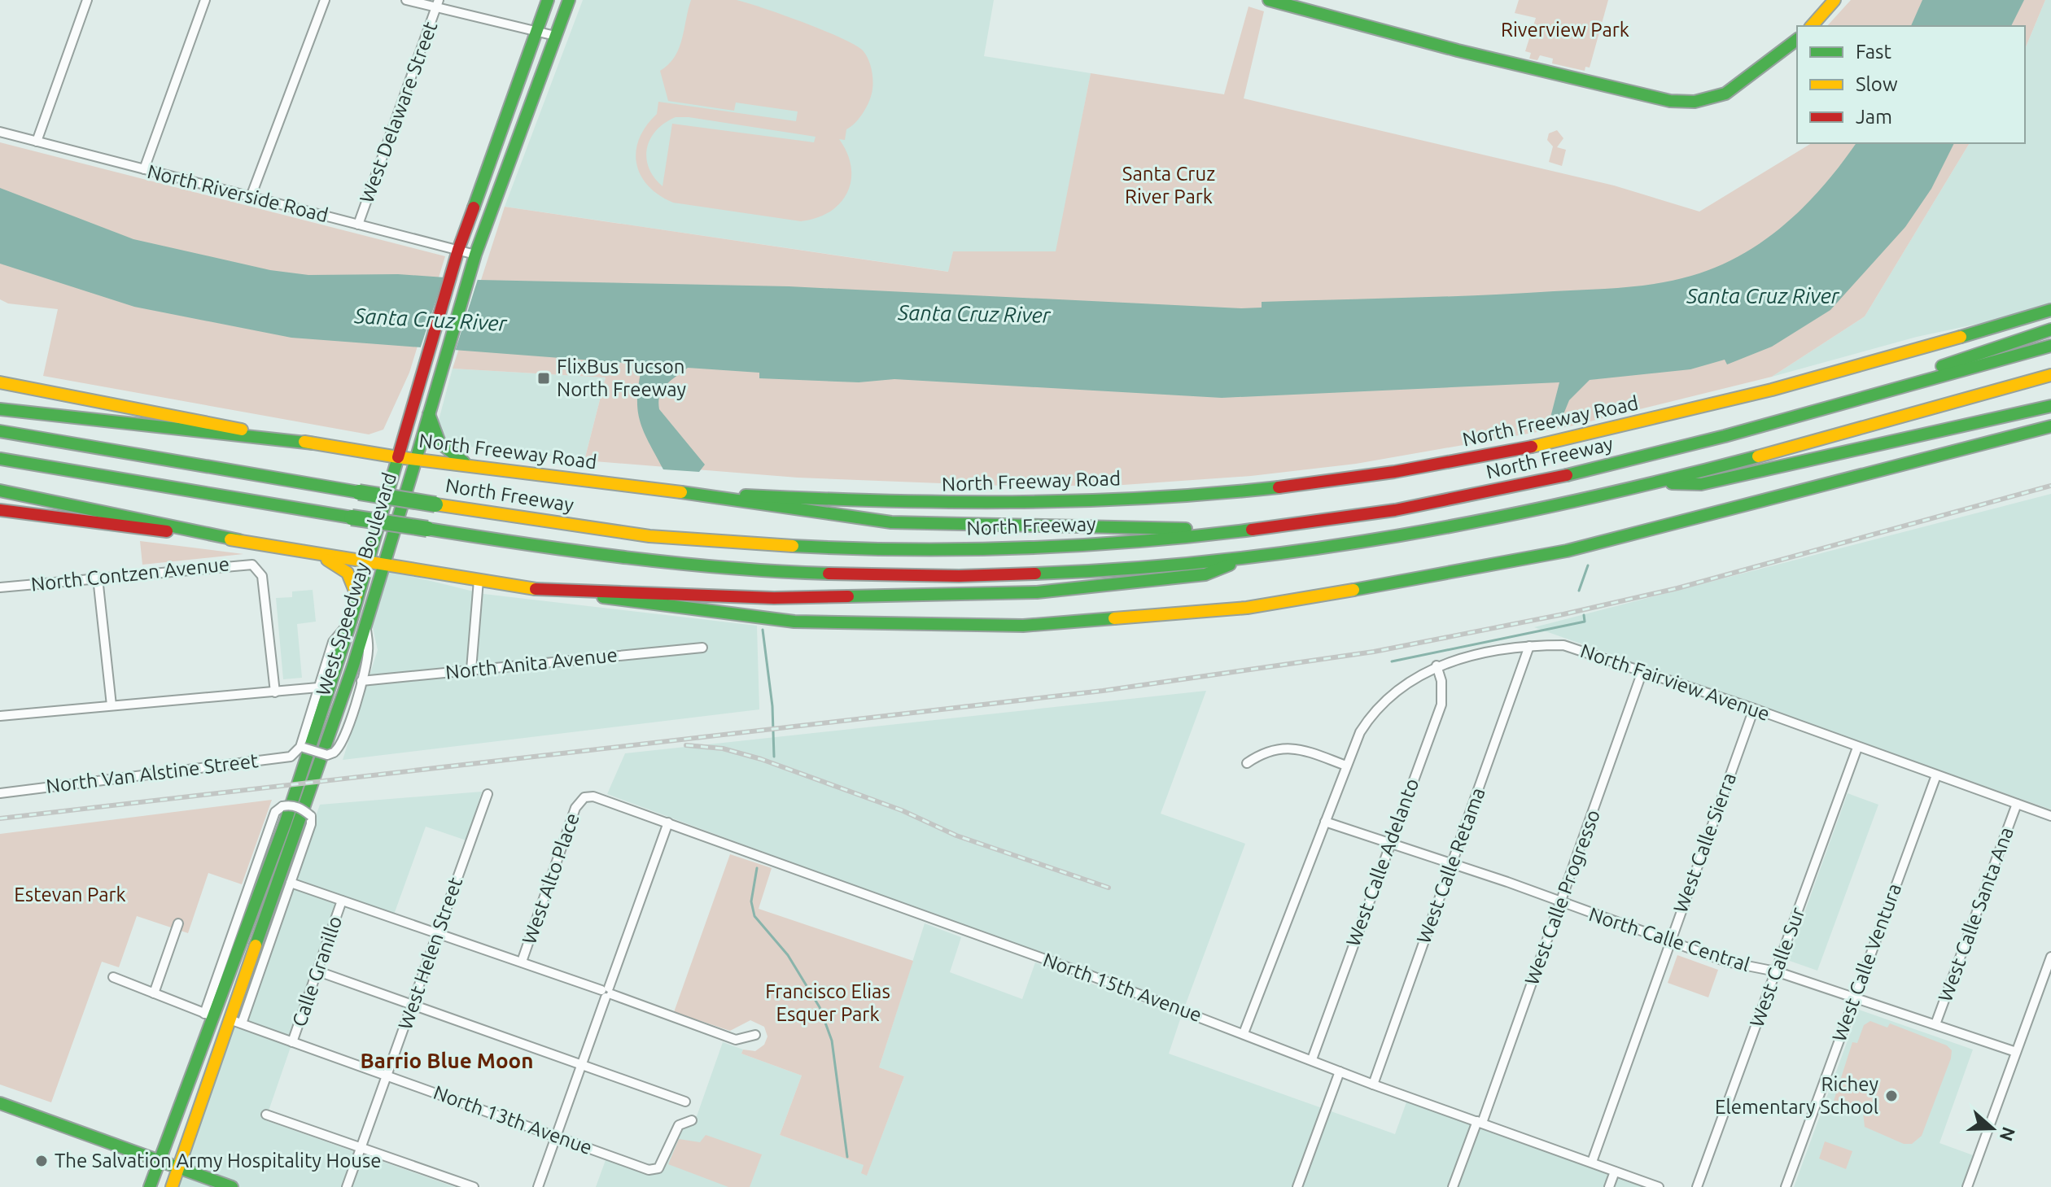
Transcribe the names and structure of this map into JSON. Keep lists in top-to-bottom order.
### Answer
{
  "streets": {
    "main road": ["North Freeway Road", "North Freeway", "West Speedway Boulevard"],
    "street": [
      "West Delaware Street",
      "North Riverside Road",
      "North Contzen Avenue",
      "North Anita Avenue",
      "North Fairview Avenue",
      "North Van Alstine Street",
      "West Calle Sierra",
      "West Calle Adelanto",
      "West Calle Retama",
      "West Alto Place",
      "West Calle Progresso",
      "West Calle Santa Ana",
      "North Calle Central",
      "West Helen Street",
      "West Calle Ventura",
      "West Calle Sur",
      "Calle Granillo",
      "North 15th Avenue",
      "North 13th Avenue"
    ]
  },
  "crossings": [
    ["West Delaware Street", "North Riverside Road"],
    ["North Riverside Road", "West Speedway Boulevard"],
    ["North Freeway Road", "West Speedway Boulevard"],
    ["West Speedway Boulevard", "North 13th Avenue"],
    ["North Fairview Avenue", "West Calle Sierra"],
    ["North Fairview Avenue", "West Calle Adelanto"],
    ["North Fairview Avenue", "West Calle Retama"],
    ["North Fairview Avenue", "West Calle Progresso"],
    ["North Fairview Avenue", "West Calle Santa Ana"],
    ["North Fairview Avenue", "North Calle Central"],
    ["North Fairview Avenue", "West Calle Ventura"],
    ["North Fairview Avenue", "West Calle Sur"],
    ["North Fairview Avenue", "North 15th Avenue"],
    ["West Calle Sierra", "North Calle Central"],
    ["West Calle Sierra", "North 15th Avenue"],
    ["West Calle Adelanto", "North Calle Central"],
    ["West Calle Adelanto", "North 15th Avenue"],
    ["West Calle Retama", "North Calle Central"],
    ["West Calle Retama", "North 15th Avenue"],
    ["West Alto Place", "North 15th Avenue"],
    ["West Calle Progresso", "North Calle Central"],
    ["West Calle Progresso", "North 15th Avenue"],
    ["West Calle Santa Ana", "North Calle Central"],
    ["North Calle Central", "West Calle Ventura"],
    ["North Calle Central", "West Calle Sur"],
    ["West Helen Street", "North 13th Avenue"],
    ["Calle Granillo", "North 13th Avenue"]
  ],
  "districts": ["Barrio Blue Moon"],
  "water": ["Santa Cruz River"],
  "parks": [
    "Riverview Park",
    "Santa Cruz River Park",
    "Estevan Park",
    "Francisco Elias Esquer Park"
  ],
  "places": {
    "transit": ["FlixBus Tucson North Freeway"],
    "other": ["Richey Elementary School", "The Salvation Army Hospitality House"]
  },
  "legend": ["Fast", "Slow", "Jam"],
  "north": "right"
}
